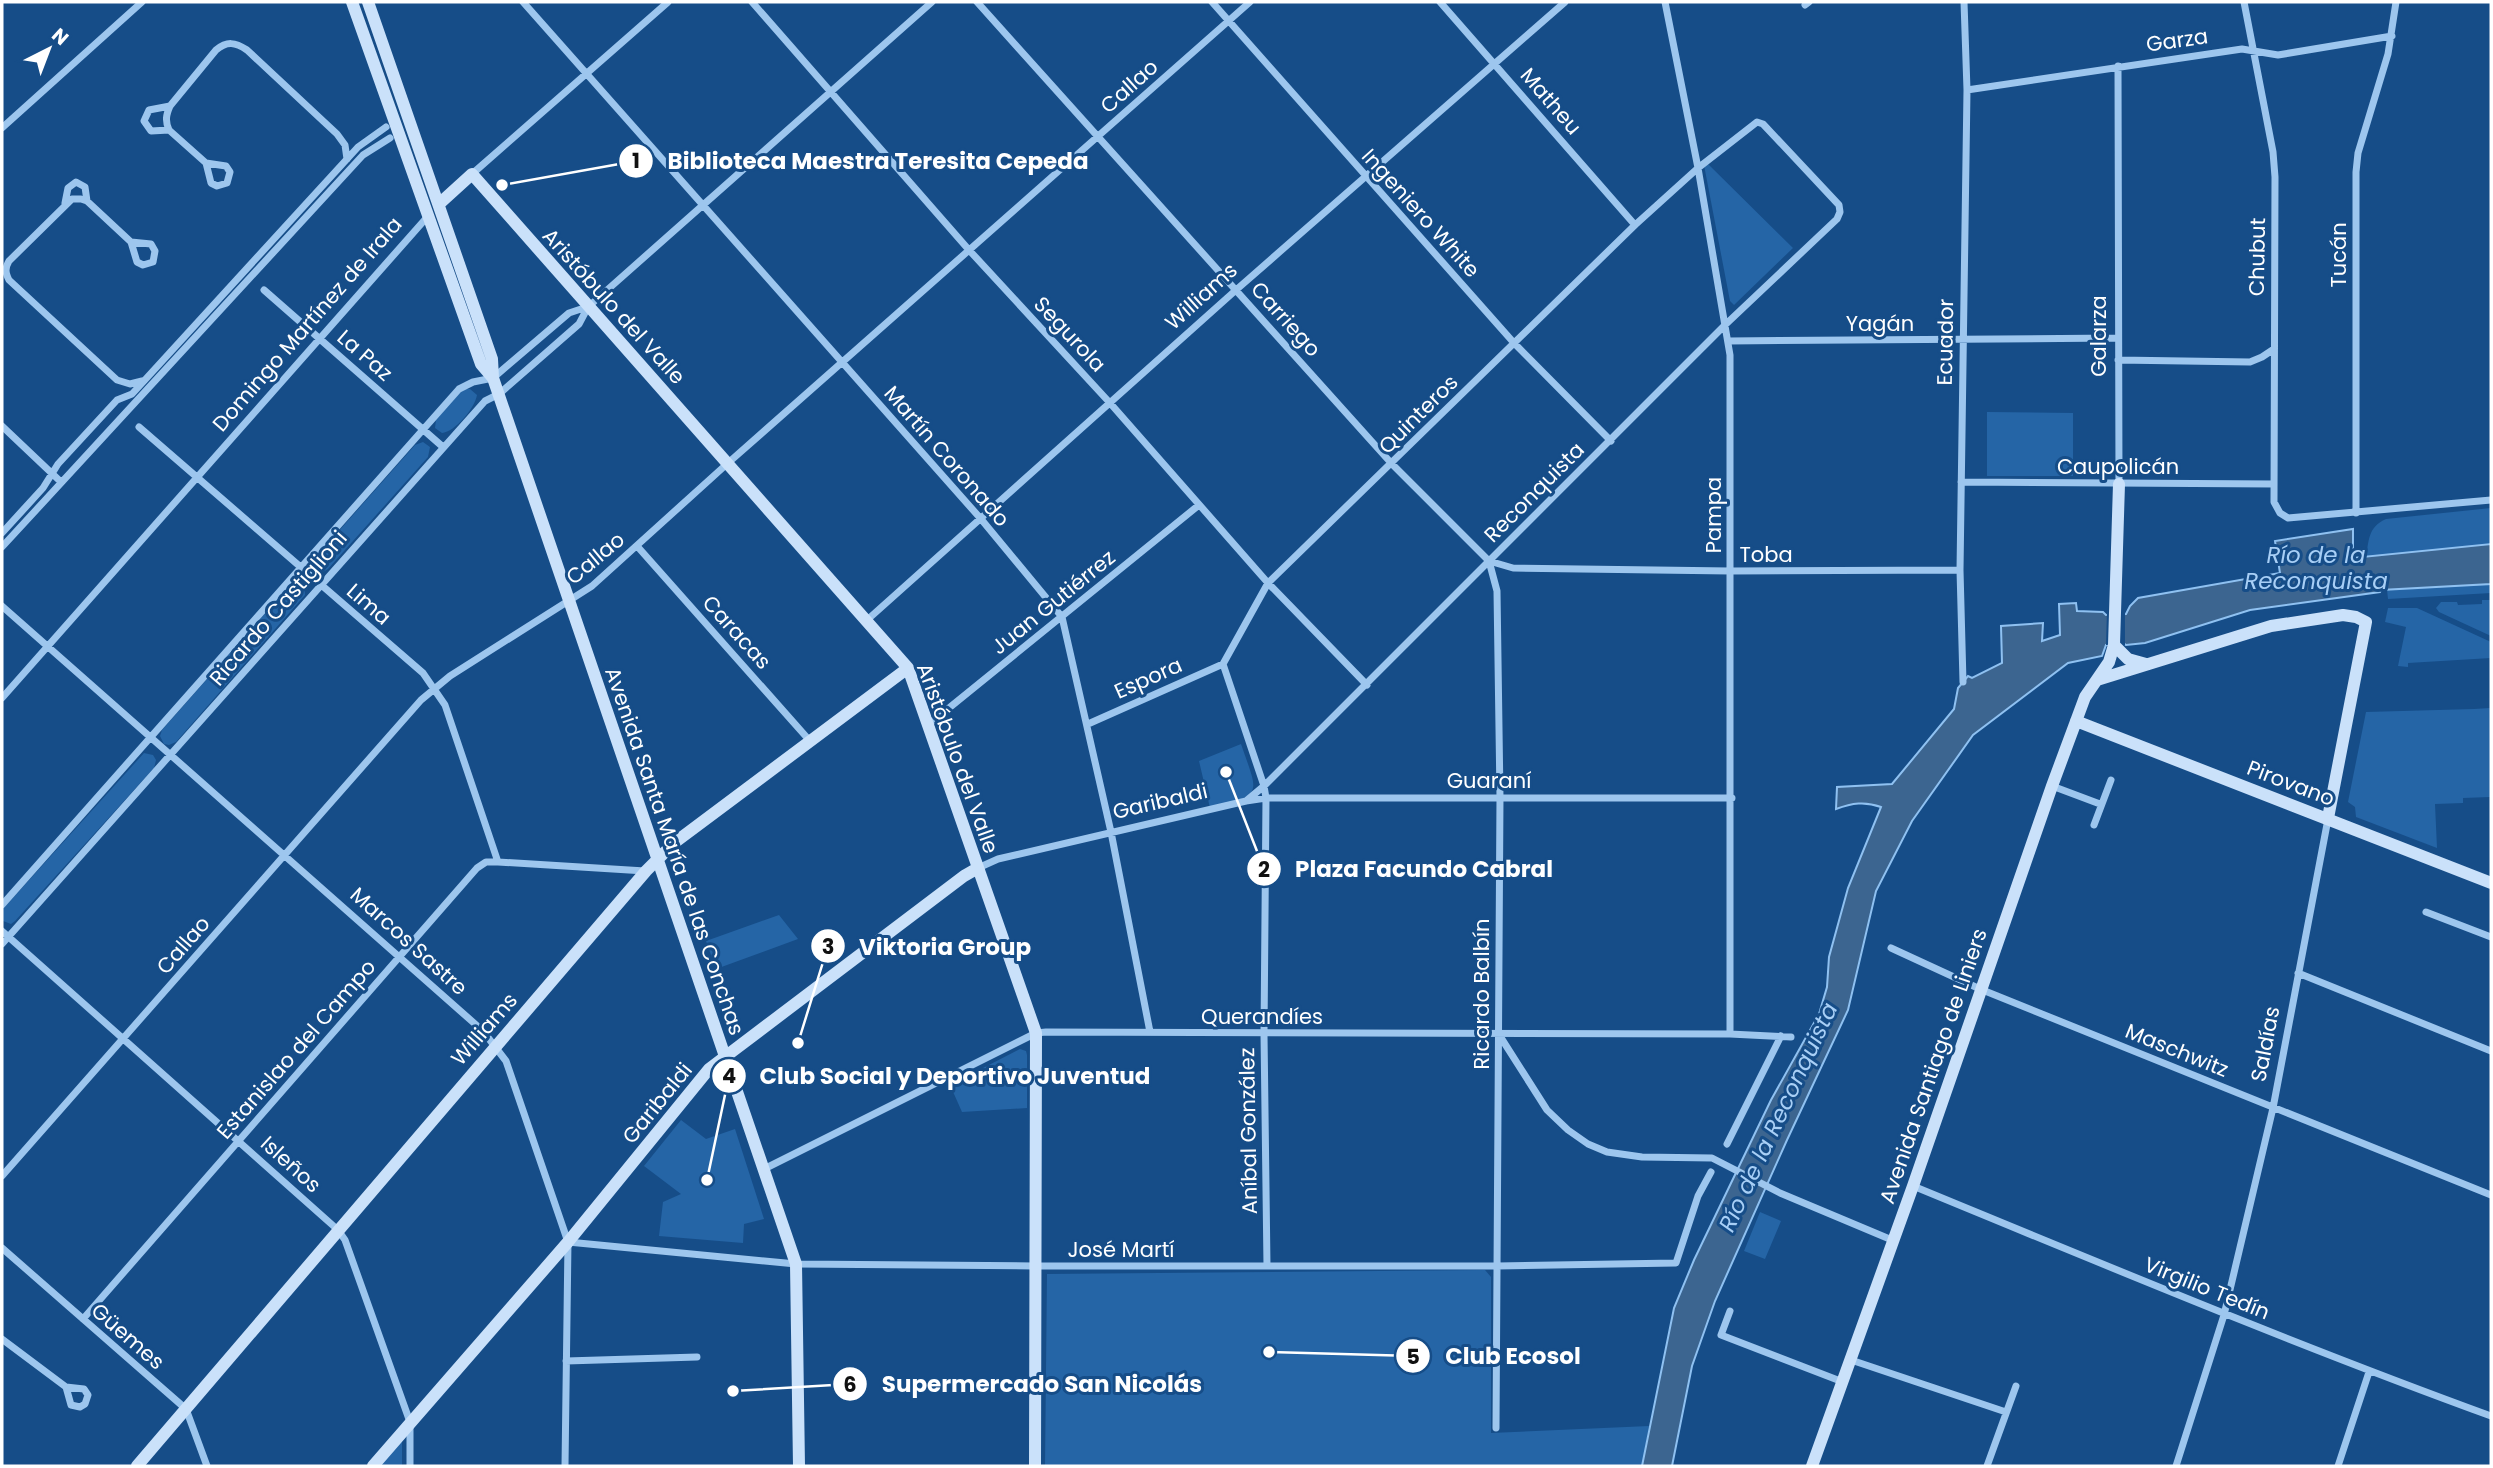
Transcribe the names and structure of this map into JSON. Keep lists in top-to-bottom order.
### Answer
{
  "streets": {
    "street": [
      "Garza",
      "Callao",
      "Matheu",
      "Ingeniero White",
      "Tucán",
      "Chubut",
      "Williams",
      "Aristóbulo del Valle",
      "Carriego",
      "Yagán",
      "Domingo Martínez de Irala",
      "Segurola",
      "Galarza",
      "Ecuador",
      "La Paz",
      "Quinteros",
      "Martín Coronado",
      "Caupolicán",
      "Reconquista",
      "Pampa",
      "Toba",
      "Juan Gutiérrez",
      "Lima",
      "Ricardo Castiglioni",
      "Caracas",
      "Espora",
      "Guaraní",
      "Pirovano",
      "Garibaldi",
      "Avenida Santa María de las Conchas",
      "Marcos Sastre",
      "Ricardo Balbín",
      "Querandíes",
      "Saldías",
      "Estanislao del Campo",
      "Maschwitz",
      "Avenida Santiago de Liniers",
      "Aníbal González",
      "Isleños",
      "José Martí",
      "Virgilio Tedín",
      "Güemes"
    ]
  },
  "crossings": [
    ["Garza", "Tucán"],
    ["Garza", "Chubut"],
    ["Garza", "Galarza"],
    ["Garza", "Ecuador"],
    ["Callao", "Ingeniero White"],
    ["Callao", "Aristóbulo del Valle"],
    ["Callao", "Carriego"],
    ["Callao", "Segurola"],
    ["Callao", "Martín Coronado"],
    ["Callao", "Lima"],
    ["Callao", "Caracas"],
    ["Callao", "Avenida Santa María de las Conchas"],
    ["Callao", "Marcos Sastre"],
    ["Callao", "Isleños"],
    ["Matheu", "Williams"],
    ["Matheu", "Quinteros"],
    ["Ingeniero White", "Williams"],
    ["Ingeniero White", "Quinteros"],
    ["Ingeniero White", "Reconquista"],
    ["Tucán", "Chubut"],
    ["Chubut", "Caupolicán"],
    ["Williams", "Aristóbulo del Valle"],
    ["Williams", "Carriego"],
    ["Williams", "Segurola"],
    ["Williams", "Martín Coronado"],
    ["Williams", "Caracas"],
    ["Williams", "Avenida Santa María de las Conchas"],
    ["Williams", "Marcos Sastre"],
    ["Williams", "Isleños"],
    ["Williams", "Güemes"],
    ["Aristóbulo del Valle", "Domingo Martínez de Irala"],
    ["Aristóbulo del Valle", "Juan Gutiérrez"],
    ["Aristóbulo del Valle", "Ricardo Castiglioni"],
    ["Aristóbulo del Valle", "Garibaldi"],
    ["Aristóbulo del Valle", "Querandíes"],
    ["Aristóbulo del Valle", "José Martí"],
    ["Carriego", "Quinteros"],
    ["Carriego", "Reconquista"],
    ["Carriego", "Toba"],
    ["Carriego", "Ricardo Balbín"],
    ["Yagán", "Galarza"],
    ["Yagán", "Ecuador"],
    ["Yagán", "Pampa"],
    ["Domingo Martínez de Irala", "La Paz"],
    ["Domingo Martínez de Irala", "Martín Coronado"],
    ["Domingo Martínez de Irala", "Lima"],
    ["Domingo Martínez de Irala", "Avenida Santa María de las Conchas"],
    ["Domingo Martínez de Irala", "Marcos Sastre"],
    ["Segurola", "Quinteros"],
    ["Segurola", "Reconquista"],
    ["Segurola", "Juan Gutiérrez"],
    ["Segurola", "Ricardo Castiglioni"],
    ["Galarza", "Caupolicán"],
    ["Galarza", "Avenida Santiago de Liniers"],
    ["Ecuador", "Caupolicán"],
    ["Ecuador", "Toba"],
    ["La Paz", "Ricardo Castiglioni"],
    ["Quinteros", "Reconquista"],
    ["Quinteros", "Pampa"],
    ["Quinteros", "Espora"],
    ["Martín Coronado", "Juan Gutiérrez"],
    ["Martín Coronado", "Ricardo Castiglioni"],
    ["Martín Coronado", "Espora"],
    ["Martín Coronado", "Garibaldi"],
    ["Martín Coronado", "Querandíes"],
    ["Reconquista", "Pampa"],
    ["Reconquista", "Toba"],
    ["Reconquista", "Guaraní"],
    ["Reconquista", "Garibaldi"],
    ["Reconquista", "Ricardo Balbín"],
    ["Reconquista", "Aníbal González"],
    ["Pampa", "Toba"],
    ["Pampa", "Guaraní"],
    ["Pampa", "Querandíes"],
    ["Toba", "Ricardo Balbín"],
    ["Lima", "Ricardo Castiglioni"],
    ["Lima", "Estanislao del Campo"],
    ["Ricardo Castiglioni", "Avenida Santa María de las Conchas"],
    ["Ricardo Castiglioni", "Marcos Sastre"],
    ["Ricardo Castiglioni", "Isleños"],
    ["Guaraní", "Garibaldi"],
    ["Guaraní", "Ricardo Balbín"],
    ["Guaraní", "Aníbal González"],
    ["Pirovano", "Saldías"],
    ["Pirovano", "Avenida Santiago de Liniers"],
    ["Garibaldi", "Avenida Santa María de las Conchas"],
    ["Garibaldi", "Marcos Sastre"],
    ["Garibaldi", "Isleños"],
    ["Garibaldi", "José Martí"],
    ["Avenida Santa María de las Conchas", "Querandíes"],
    ["Avenida Santa María de las Conchas", "José Martí"],
    ["Marcos Sastre", "Estanislao del Campo"],
    ["Marcos Sastre", "José Martí"],
    ["Ricardo Balbín", "Querandíes"],
    ["Ricardo Balbín", "José Martí"],
    ["Querandíes", "Aníbal González"],
    ["Saldías", "Maschwitz"],
    ["Saldías", "Virgilio Tedín"],
    ["Estanislao del Campo", "Isleños"],
    ["Estanislao del Campo", "Güemes"],
    ["Maschwitz", "Avenida Santiago de Liniers"],
    ["Avenida Santiago de Liniers", "Virgilio Tedín"],
    ["Aníbal González", "José Martí"]
  ],
  "water": ["Río de la Reconquista"],
  "places": [
    "Biblioteca Maestra Teresita Cepeda",
    "Plaza Facundo Cabral",
    "Viktoria Group",
    "Club Social y Deportivo Juventud",
    "Club Ecosol",
    "Supermercado San Nicolás"
  ],
  "north": "top right"
}
